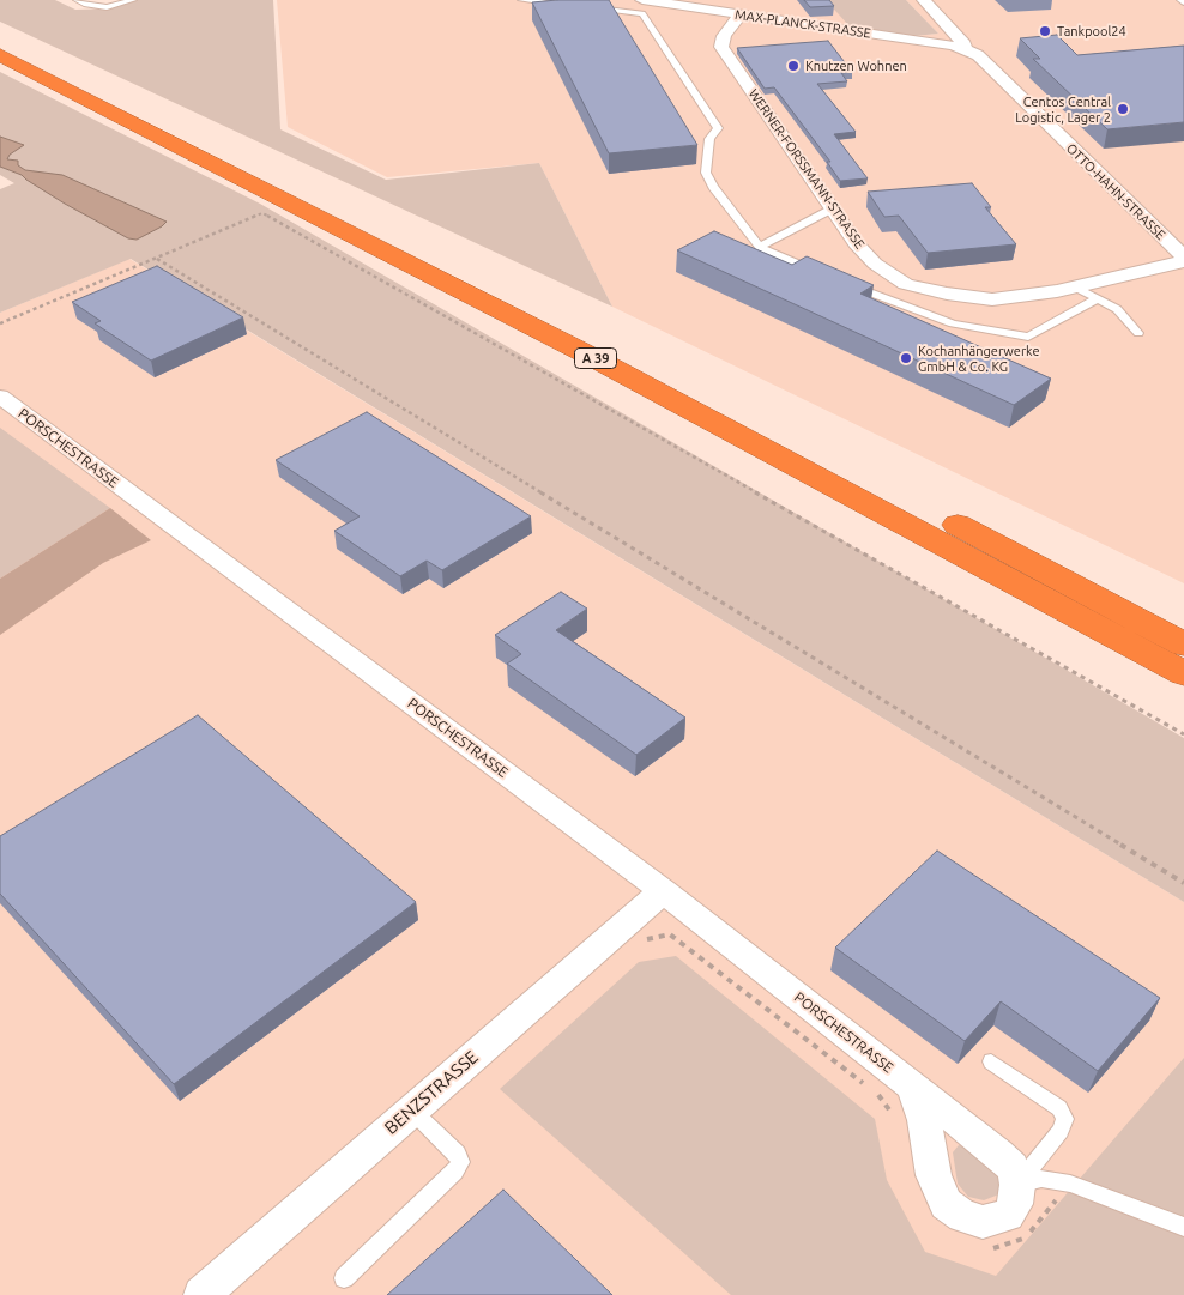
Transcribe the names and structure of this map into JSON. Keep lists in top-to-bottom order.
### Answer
{
  "streets": {
    "highway": ["A 39"],
    "street": [
      "MAX-PLANCK-STRASSE",
      "WERNER-FORSSMANN-STRASSE",
      "OTTO-HAHN-STRASSE",
      "PORSCHESTRASSE",
      "BENZSTRASSE"
    ]
  },
  "crossings": [
    ["MAX-PLANCK-STRASSE", "WERNER-FORSSMANN-STRASSE"],
    ["MAX-PLANCK-STRASSE", "OTTO-HAHN-STRASSE"],
    ["WERNER-FORSSMANN-STRASSE", "OTTO-HAHN-STRASSE"],
    ["PORSCHESTRASSE", "BENZSTRASSE"]
  ],
  "places": [
    "Tankpool24",
    "Knutzen Wohnen",
    "Centos Central Logistic, Lager 2",
    "Kochanhängerwerke GmbH & Co. KG"
  ]
}
